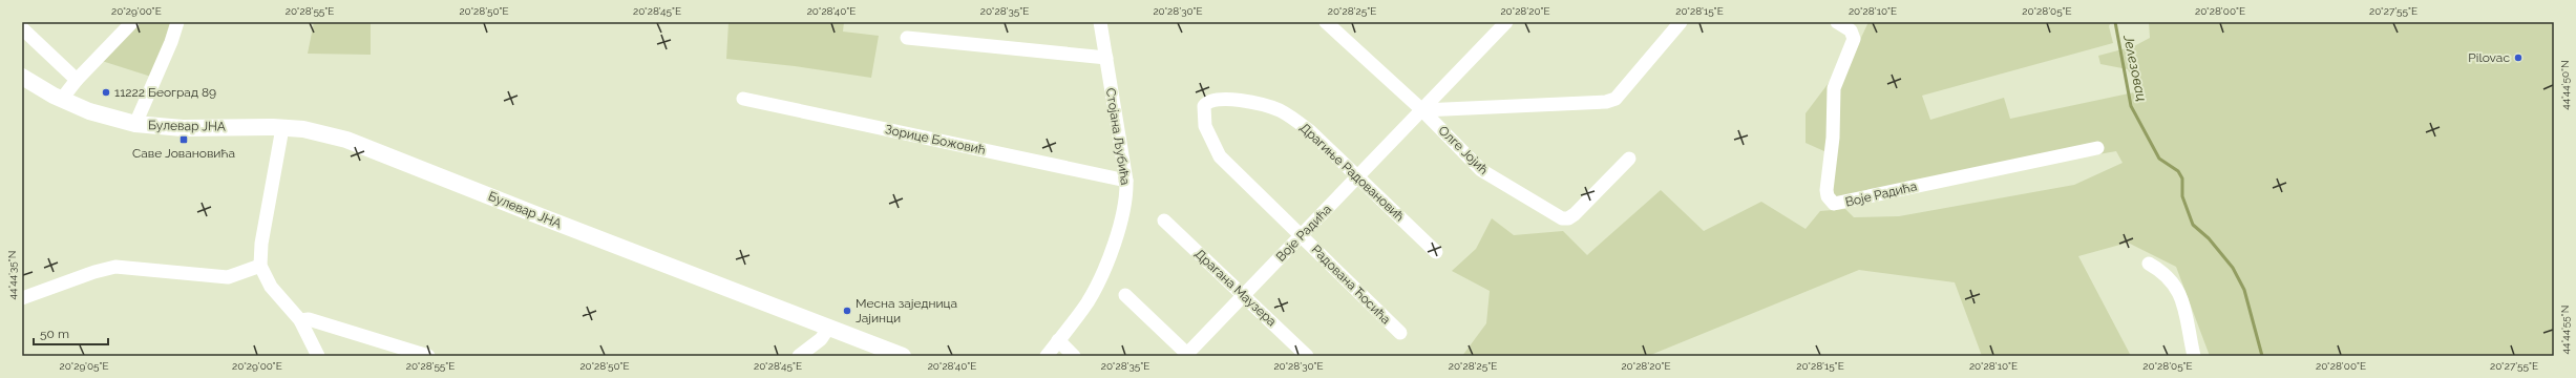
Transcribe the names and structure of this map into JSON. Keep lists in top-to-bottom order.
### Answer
{
  "streets": {
    "main road": ["Булевар ЈНА"],
    "street": [
      "Стојана Љубића",
      "Зорице Божовић",
      "Олге Јојић",
      "Драгиње Радовановић",
      "Воје Радића",
      "Радована Ћосића",
      "Драгана Маузера"
    ]
  },
  "crossings": [
    ["Стојана Љубића", "Зорице Божовић"],
    ["Олге Јојић", "Воје Радића"],
    ["Драгиње Радовановић", "Воје Радића"],
    ["Драгиње Радовановић", "Радована Ћосића"],
    ["Воје Радића", "Радована Ћосића"],
    ["Воје Радића", "Драгана Маузера"]
  ],
  "water": ["Јелезовац"],
  "places": {
    "other": ["Pilovac", "11222 Београд 89", "Месна заједница Јајинци"],
    "transit": ["Саве Јовановића"]
  },
  "scale_bar": "50 m",
  "coordinates": [
    "20°29'00\"E",
    "20°28'55\"E",
    "20°28'50\"E",
    "20°28'45\"E",
    "20°28'40\"E",
    "20°28'35\"E",
    "20°28'30\"E",
    "20°28'25\"E",
    "20°28'20\"E",
    "20°28'15\"E",
    "20°28'10\"E",
    "20°28'05\"E",
    "20°28'00\"E",
    "20°27'55\"E",
    "44°44'50\"N",
    "44°44'35\"N",
    "44°44'55\"N",
    "20°29'05\"E"
  ]
}
